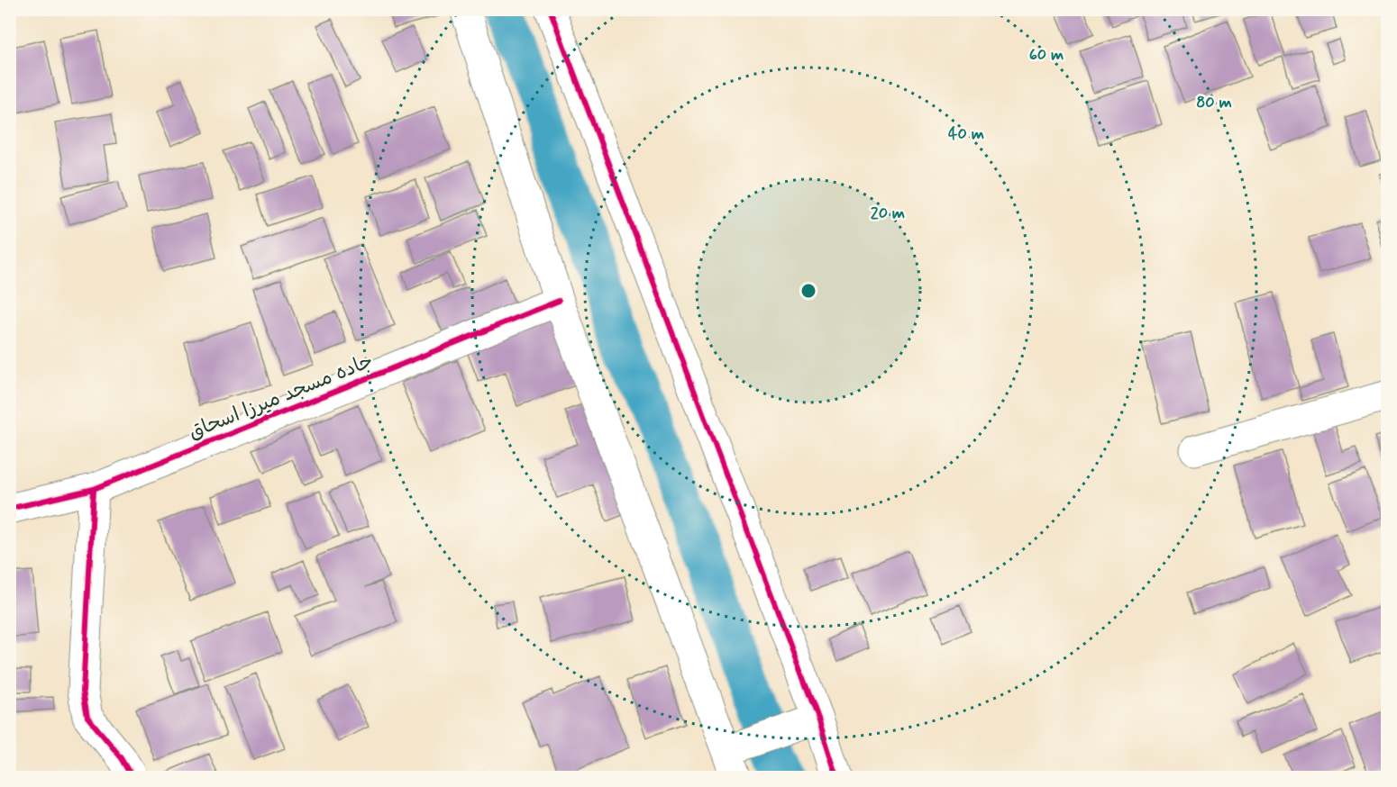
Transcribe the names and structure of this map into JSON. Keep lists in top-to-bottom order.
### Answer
{
  "streets": {
    "street": ["جاده مسجد ميرزا اسحاق"]
  },
  "rings": [
    "60 m",
    "80 m",
    "40 m",
    "20 m"
  ]
}
